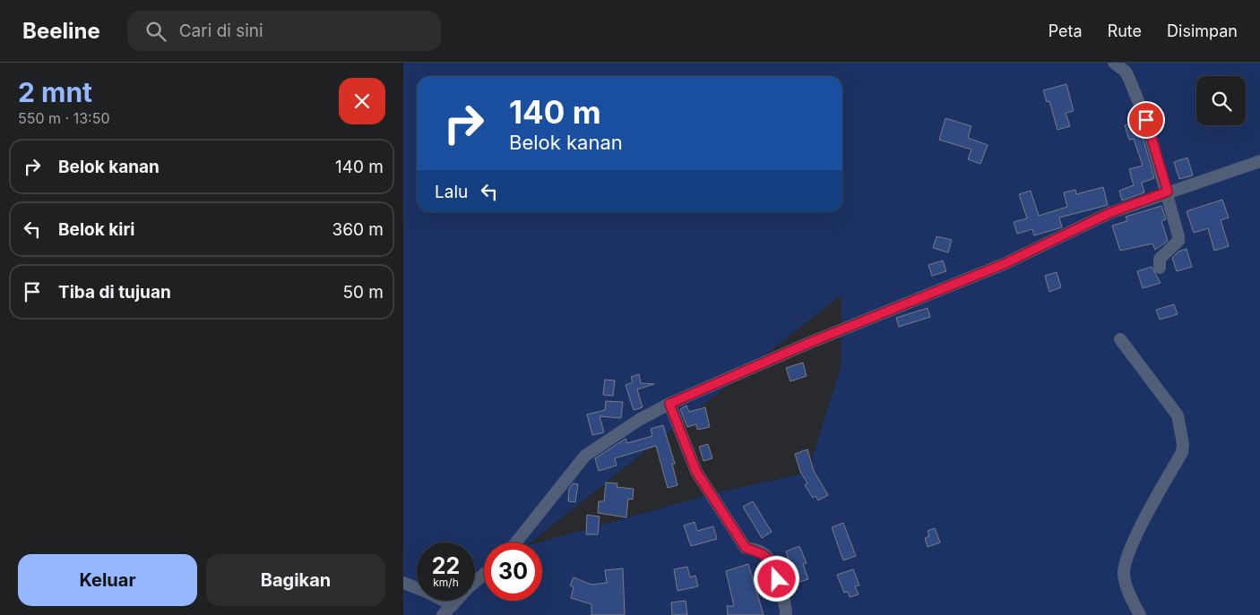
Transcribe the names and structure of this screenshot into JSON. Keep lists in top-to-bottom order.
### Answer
{
  "page": {
    "header": "Beeline",
    "search": "Cari di sini",
    "nav": ["Peta", "Rute", "Disimpan"],
    "heading": ["2 mnt", "550 m · 13:50"],
    "turn": ["140 m", "Belok kanan"],
    "list": [
      {
        "name": "Belok kanan",
        "value": "140 m"
      },
      {
        "name": "Belok kiri",
        "value": "360 m"
      },
      {
        "name": "Tiba di tujuan",
        "value": "50 m"
      }
    ],
    "then": "Lalu",
    "speed": "22 km/h",
    "limit": "30",
    "buttons": ["Keluar", "Bagikan"]
  }
}
